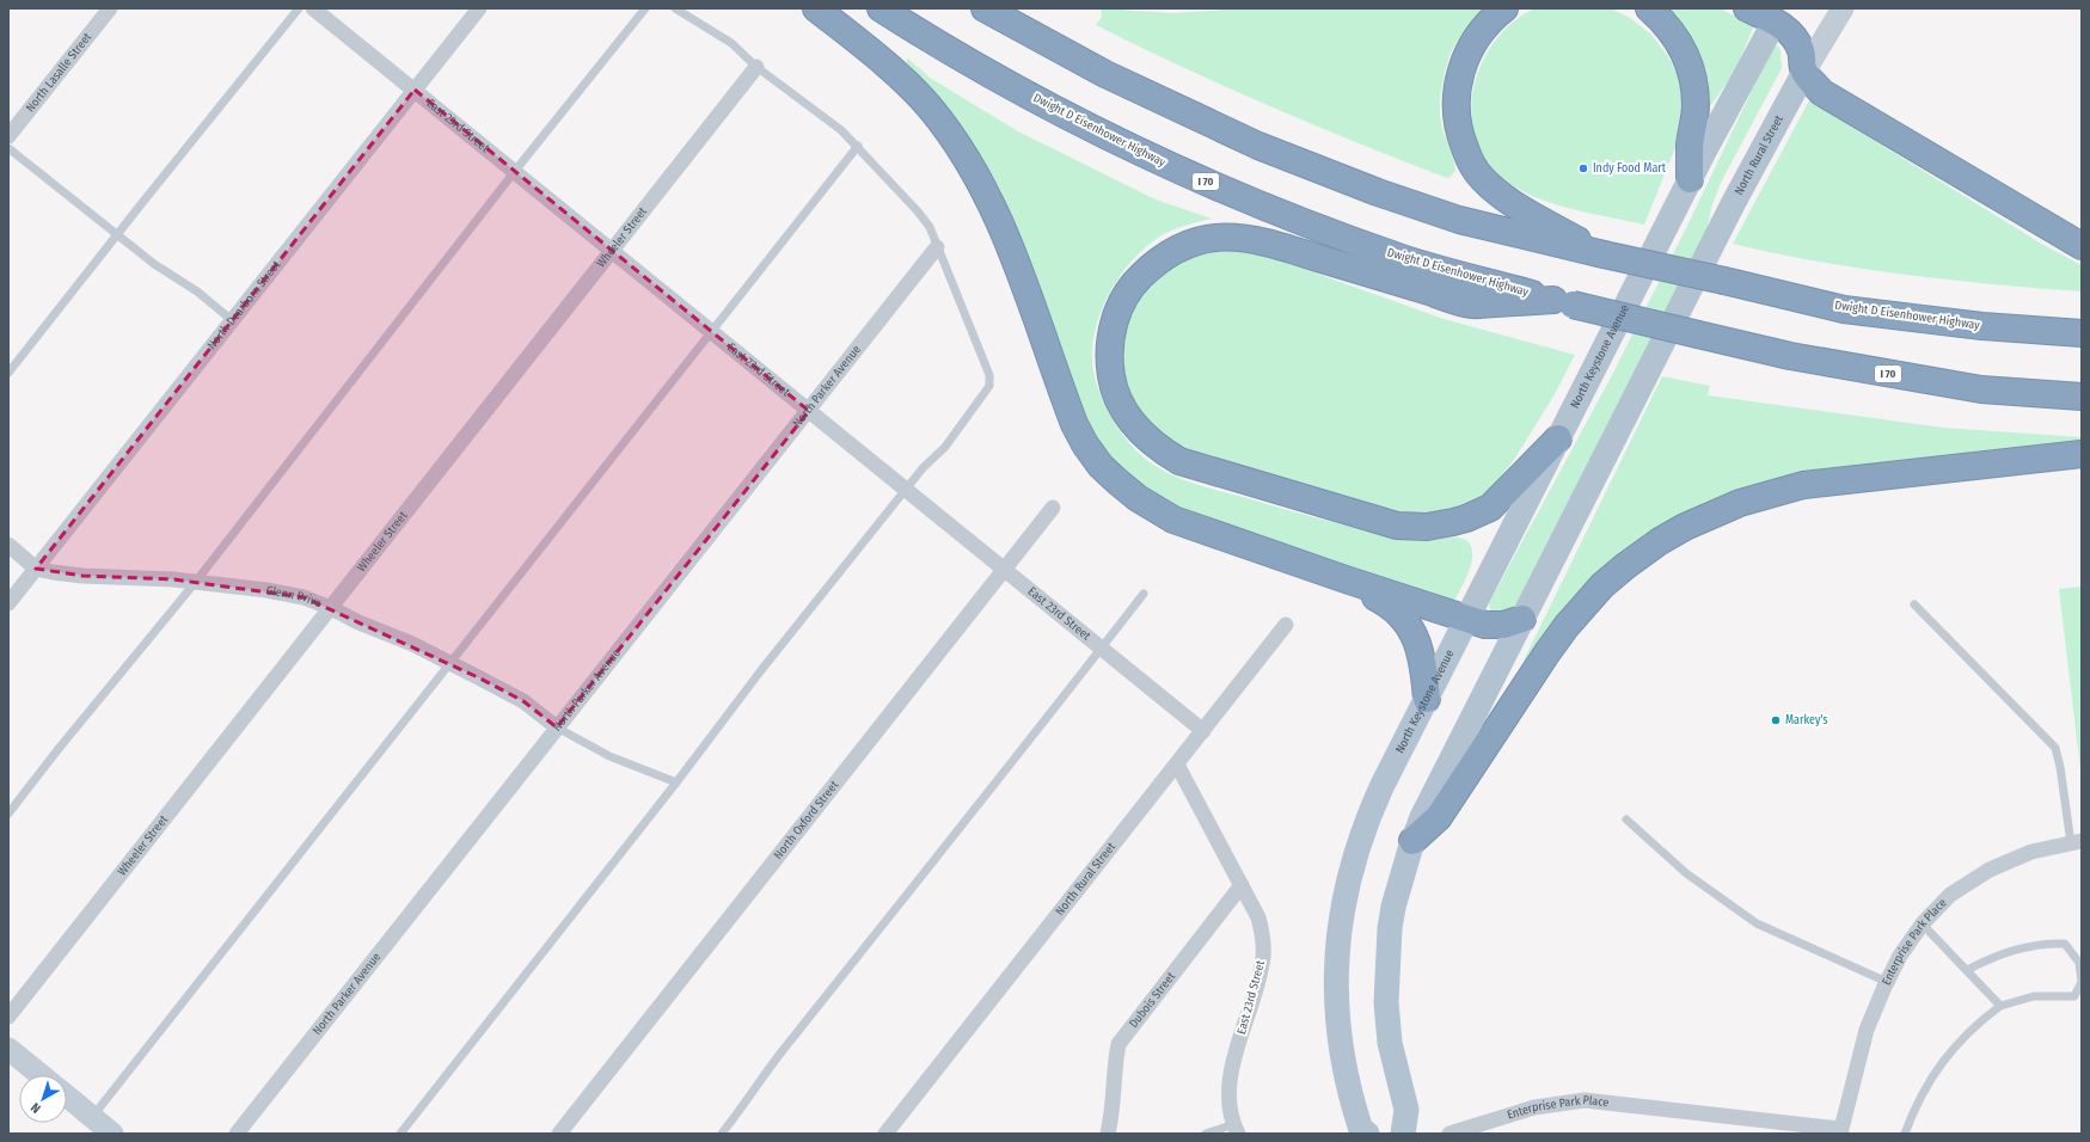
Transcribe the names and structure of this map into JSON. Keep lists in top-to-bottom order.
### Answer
{
  "streets": {
    "highway": ["Dwight D Eisenhower Highway", "I 70"],
    "main road": ["North Rural Street", "North Keystone Avenue"],
    "street": [
      "North Lasalle Street",
      "East 23rd Street",
      "Wheeler Street",
      "North Dearborn Street",
      "North Parker Avenue",
      "Glenn Drive",
      "North Oxford Street",
      "Enterprise Park Place",
      "Dubois Street"
    ]
  },
  "crossings": [
    ["East 23rd Street", "North Rural Street"],
    ["East 23rd Street", "Wheeler Street"],
    ["East 23rd Street", "North Dearborn Street"],
    ["East 23rd Street", "North Parker Avenue"],
    ["East 23rd Street", "North Oxford Street"],
    ["East 23rd Street", "Dubois Street"],
    ["Wheeler Street", "Glenn Drive"],
    ["North Dearborn Street", "Glenn Drive"],
    ["North Parker Avenue", "Glenn Drive"]
  ],
  "places": ["Indy Food Mart", "Markey's"],
  "north": "bottom left"
}
